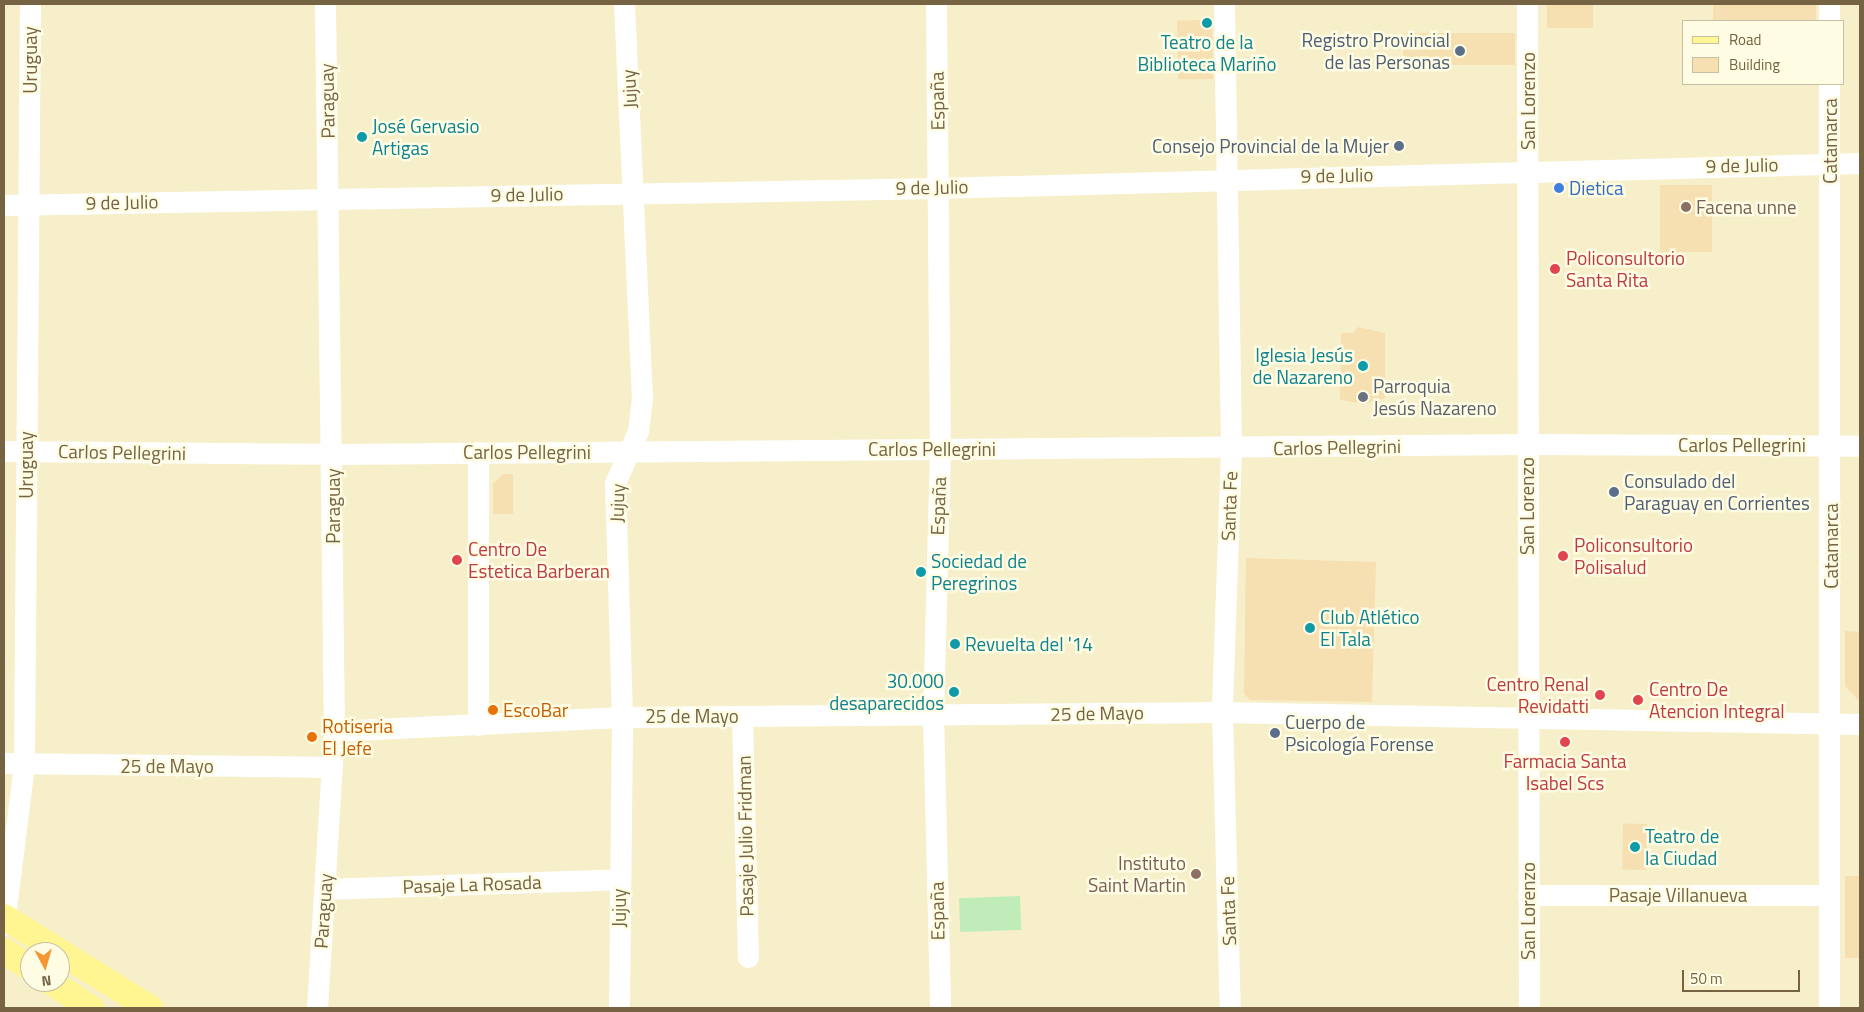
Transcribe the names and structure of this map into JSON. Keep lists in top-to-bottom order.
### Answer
{
  "streets": {
    "street": [
      "Uruguay",
      "Jujuy",
      "Paraguay",
      "España",
      "San Lorenzo",
      "Catamarca",
      "9 de Julio",
      "Carlos Pellegrini",
      "Santa Fe",
      "25 de Mayo",
      "Pasaje Julio Fridman",
      "Pasaje La Rosada",
      "Pasaje Villanueva"
    ]
  },
  "crossings": [
    ["Uruguay", "9 de Julio"],
    ["Uruguay", "Carlos Pellegrini"],
    ["Uruguay", "25 de Mayo"],
    ["Jujuy", "9 de Julio"],
    ["Jujuy", "Carlos Pellegrini"],
    ["Jujuy", "25 de Mayo"],
    ["Jujuy", "Pasaje La Rosada"],
    ["Paraguay", "9 de Julio"],
    ["Paraguay", "Carlos Pellegrini"],
    ["Paraguay", "25 de Mayo"],
    ["Paraguay", "Pasaje La Rosada"],
    ["España", "9 de Julio"],
    ["España", "Carlos Pellegrini"],
    ["España", "25 de Mayo"],
    ["San Lorenzo", "9 de Julio"],
    ["San Lorenzo", "Carlos Pellegrini"],
    ["San Lorenzo", "25 de Mayo"],
    ["San Lorenzo", "Pasaje Villanueva"],
    ["Catamarca", "9 de Julio"],
    ["Catamarca", "Carlos Pellegrini"],
    ["Catamarca", "25 de Mayo"],
    ["Catamarca", "Pasaje Villanueva"],
    ["9 de Julio", "Santa Fe"],
    ["Carlos Pellegrini", "Santa Fe"],
    ["Santa Fe", "25 de Mayo"],
    ["25 de Mayo", "Pasaje Julio Fridman"]
  ],
  "places": [
    "Teatro de la Biblioteca Mariño",
    "Registro Provincial de las Personas",
    "José Gervasio Artigas",
    "Consejo Provincial de la Mujer",
    "Dietica",
    "Facena unne",
    "Policonsultorio Santa Rita",
    "Iglesia Jesús de Nazareno",
    "Parroquia Jesús Nazareno",
    "Consulado del Paraguay en Corrientes",
    "Policonsultorio Polisalud",
    "Centro De Estetica Barberan",
    "Sociedad de Peregrinos",
    "Club Atlético El Tala",
    "Revuelta del '14",
    "30.000 desaparecidos",
    "Centro Renal Revidatti",
    "Centro De Atencion Integral",
    "EscoBar",
    "Cuerpo de Psicología Forense",
    "Rotiseria El Jefe",
    "Farmacia Santa Isabel Scs",
    "Teatro de la Ciudad",
    "Instituto Saint Martin"
  ],
  "legend": ["Road", "Building"],
  "scale_bar": "50 m",
  "north": "bottom"
}
